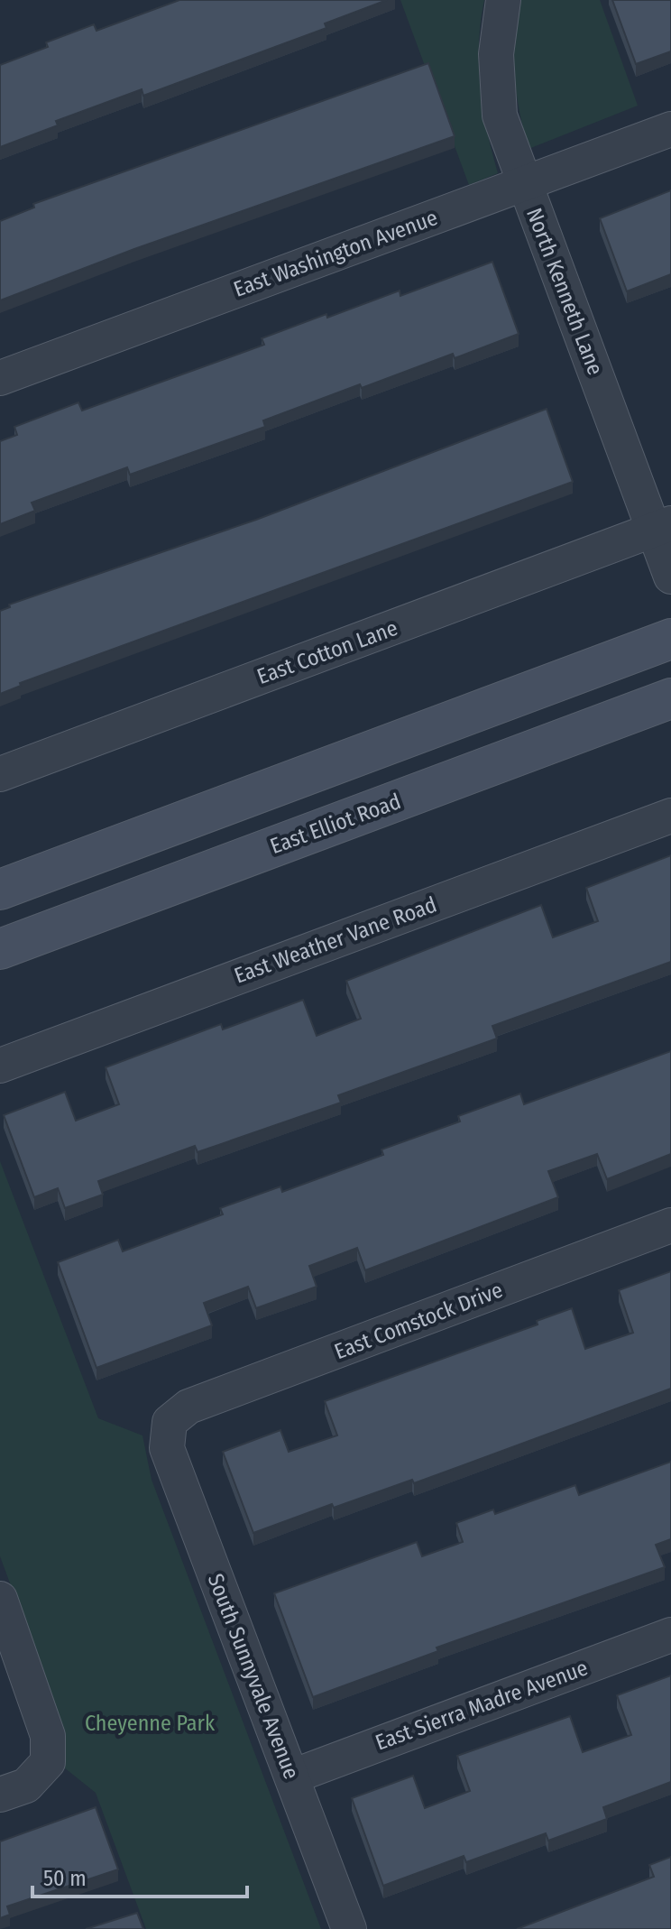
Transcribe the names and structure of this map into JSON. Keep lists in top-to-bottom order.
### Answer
{
  "streets": {
    "main road": ["East Elliot Road"],
    "street": [
      "East Washington Avenue",
      "North Kenneth Lane",
      "East Cotton Lane",
      "East Weather Vane Road",
      "East Comstock Drive",
      "South Sunnyvale Avenue",
      "East Sierra Madre Avenue"
    ]
  },
  "crossings": [
    ["East Washington Avenue", "North Kenneth Lane"],
    ["North Kenneth Lane", "East Cotton Lane"],
    ["East Comstock Drive", "South Sunnyvale Avenue"],
    ["South Sunnyvale Avenue", "East Sierra Madre Avenue"]
  ],
  "parks": ["Cheyenne Park"],
  "scale_bar": "50 m"
}
